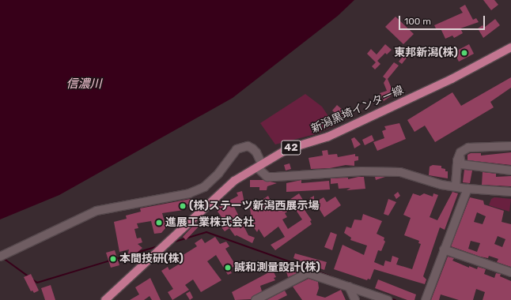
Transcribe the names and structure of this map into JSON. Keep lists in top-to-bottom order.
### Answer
{
  "streets": {
    "main road": ["新潟黒埼インター線", "42"]
  },
  "water": ["信濃川"],
  "places": [
    "東邦新潟(株)",
    "(株)ステーツ新潟西展示場",
    "進展工業株式会社",
    "本間技研(株)",
    "誠和測量設計(株)"
  ],
  "scale_bar": "100 m"
}
